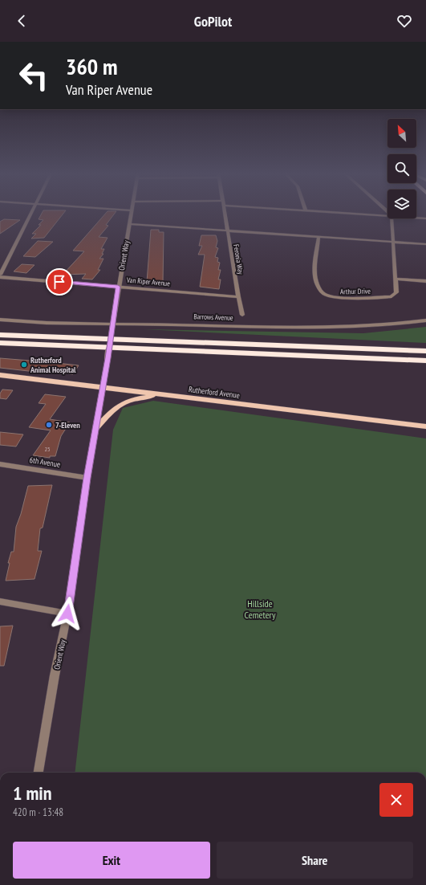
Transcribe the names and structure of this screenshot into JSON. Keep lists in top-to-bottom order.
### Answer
{
  "streets": {
    "main road": ["Rutherford Avenue"],
    "street": [
      "Orient Way",
      "Feronia Way",
      "Van Riper Avenue",
      "Arthur Drive",
      "Barrows Avenue",
      "6th Avenue"
    ]
  },
  "crossings": [
    ["Orient Way", "Van Riper Avenue"],
    ["Orient Way", "Barrows Avenue"],
    ["Orient Way", "Rutherford Avenue"],
    ["Orient Way", "6th Avenue"],
    ["Feronia Way", "Van Riper Avenue"]
  ],
  "parks": ["Hillside Cemetery"],
  "places": ["Rutherford Animal Hospital", "7-Eleven"],
  "house_numbers": ["25"],
  "north": "top left",
  "page": {
    "header": "GoPilot",
    "turn": ["360 m", "Van Riper Avenue"],
    "heading": ["1 min", "420 m · 13:48"],
    "buttons": ["Exit", "Share"]
  }
}
